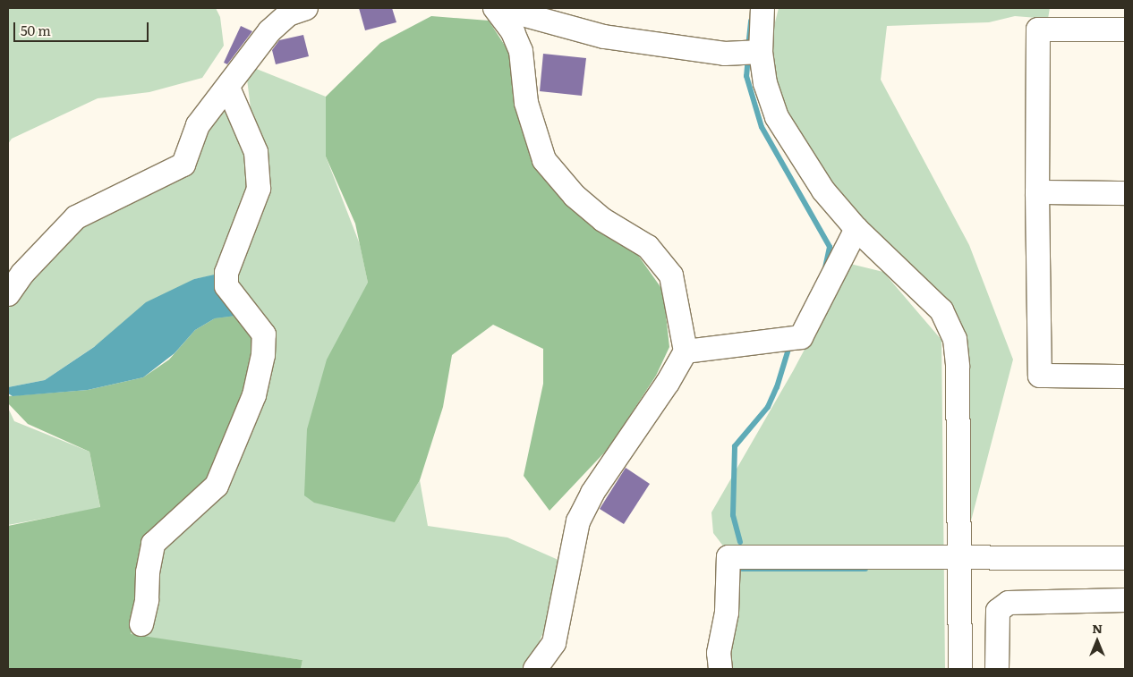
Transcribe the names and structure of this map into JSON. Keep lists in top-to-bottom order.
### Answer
{
  "scale_bar": "50 m",
  "north": "top"
}
